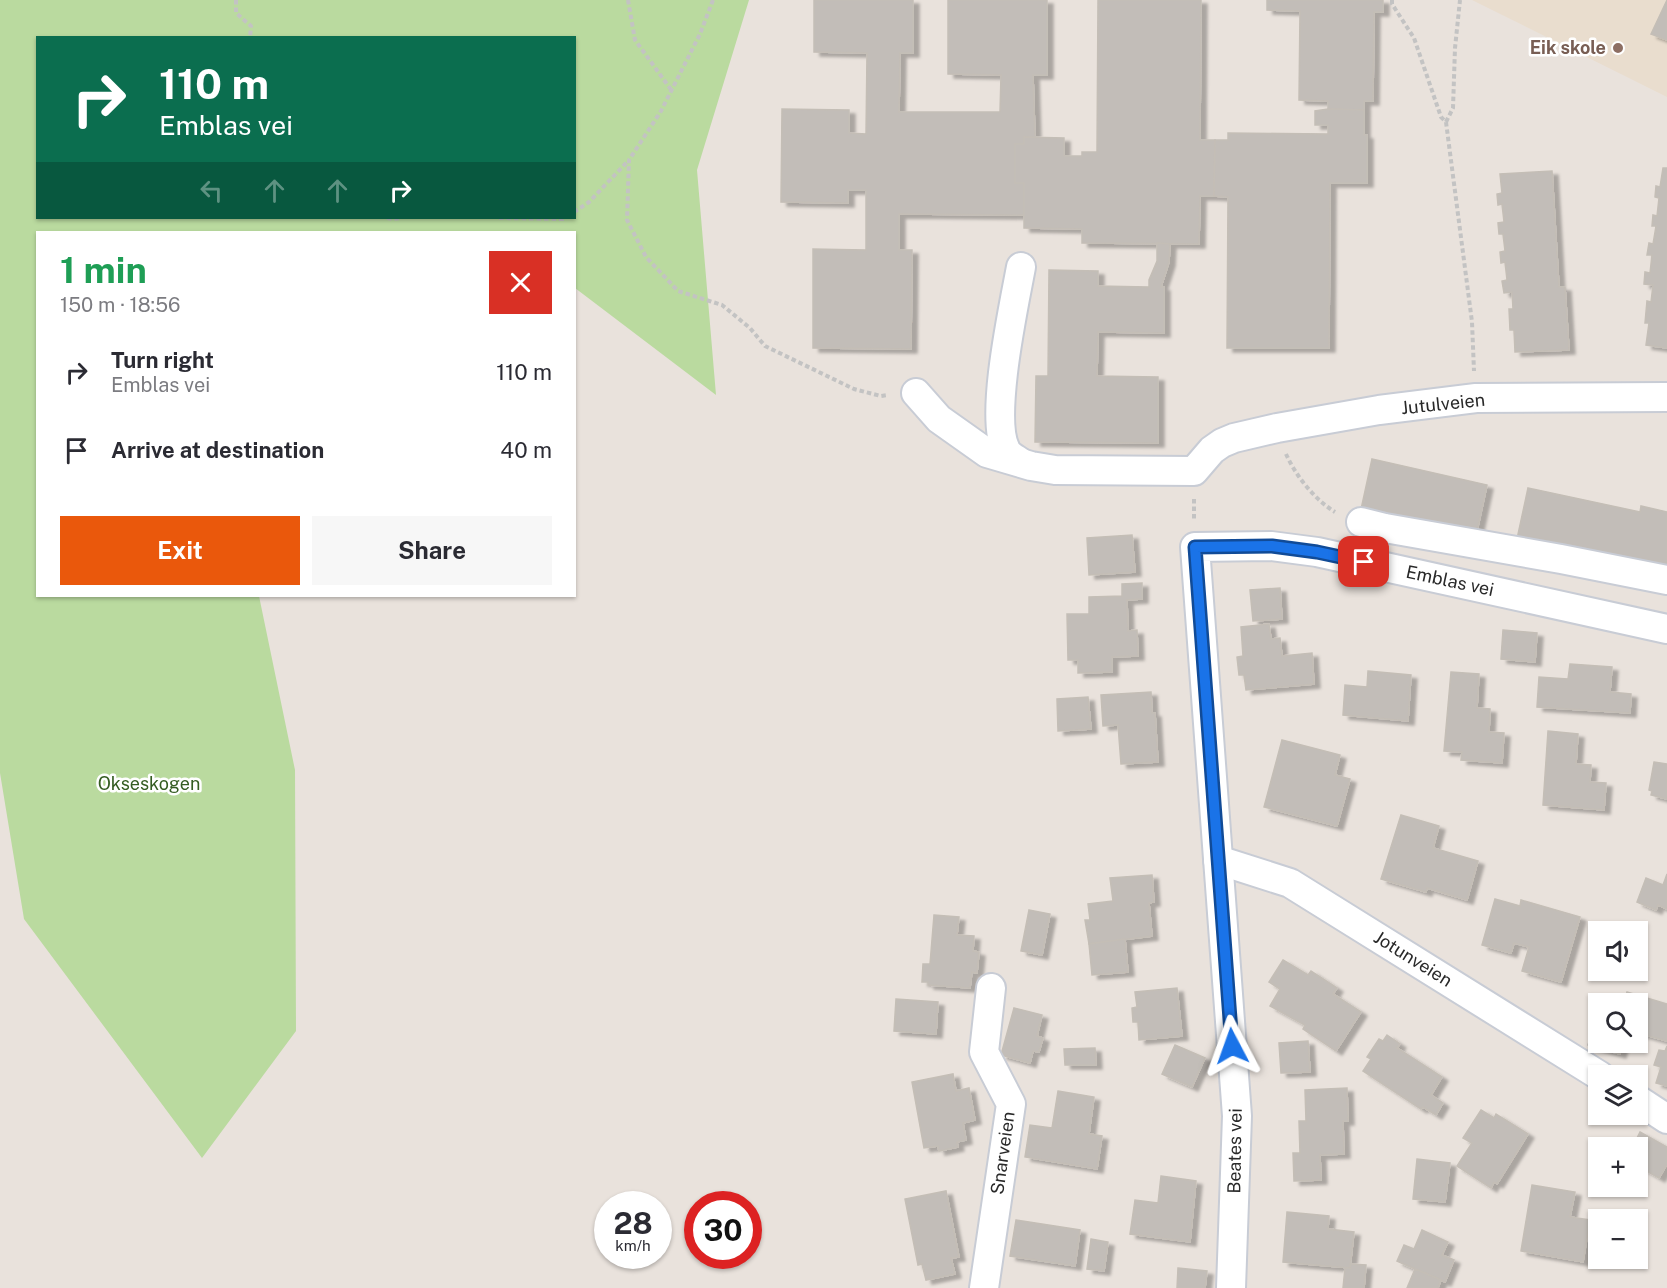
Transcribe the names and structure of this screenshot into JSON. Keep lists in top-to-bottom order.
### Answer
{
  "streets": {
    "street": [
      "Jutulveien",
      "Emblas vei",
      "Jotunveien",
      "Beates vei",
      "Snarveien"
    ]
  },
  "crossings": [
    ["Emblas vei", "Beates vei"],
    ["Jotunveien", "Beates vei"]
  ],
  "parks": ["Okseskogen"],
  "places": ["Eik skole"],
  "page": {
    "turn": ["110 m", "Emblas vei"],
    "heading": ["1 min", "150 m · 18:56"],
    "list": [
      {
        "name": "Turn right",
        "note": "Emblas vei",
        "value": "110 m"
      },
      {
        "name": "Arrive at destination",
        "value": "40 m"
      }
    ],
    "buttons": ["Exit", "Share"],
    "map_buttons": ["+", "−"],
    "speed": "28 km/h",
    "limit": "30"
  }
}
